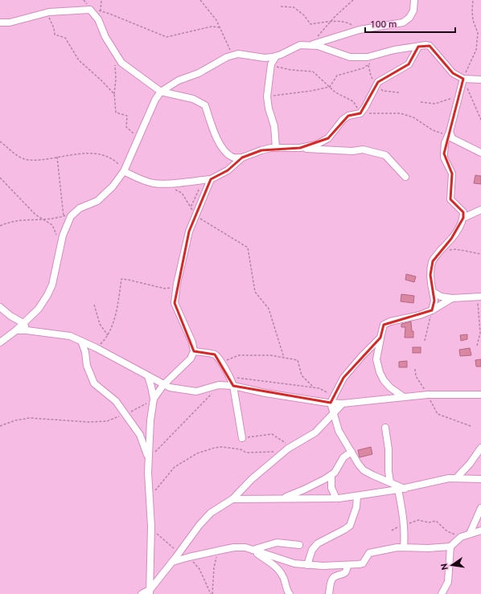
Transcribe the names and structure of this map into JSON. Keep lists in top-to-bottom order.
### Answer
{
  "scale_bar": "100 m",
  "north": "left"
}
